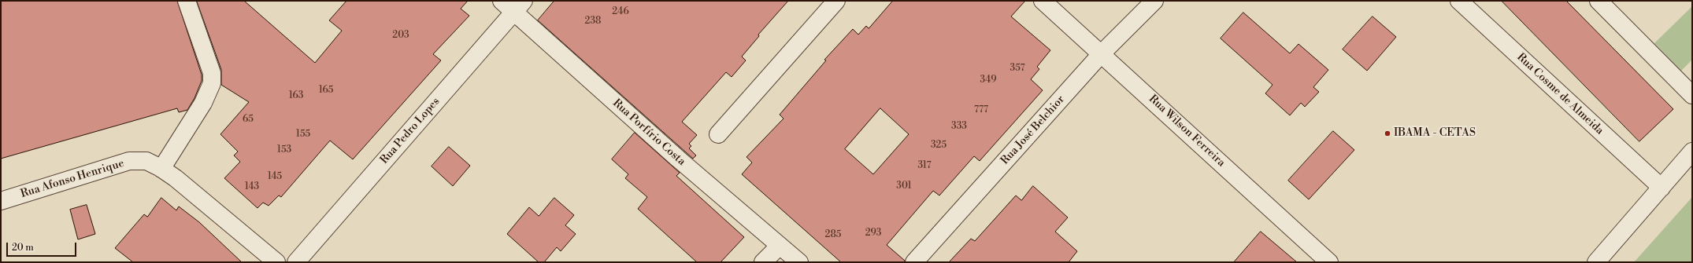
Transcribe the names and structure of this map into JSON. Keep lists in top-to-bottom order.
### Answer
{
  "streets": {
    "street": [
      "Rua Cosme de Almeida",
      "Rua José Belchior",
      "Rua Pedro Lopes",
      "Rua Wilson Ferreira",
      "Rua Porfírio Costa",
      "Rua Afonso Henrique"
    ]
  },
  "crossings": [
    ["Rua José Belchior", "Rua Wilson Ferreira"],
    ["Rua Pedro Lopes", "Rua Porfírio Costa"]
  ],
  "places": ["IBAMA - CETAS"],
  "house_numbers": [
    "246",
    "238",
    "203",
    "357",
    "349",
    "165",
    "163",
    "777",
    "65",
    "333",
    "155",
    "325",
    "153",
    "317",
    "145",
    "301",
    "143",
    "293",
    "285"
  ],
  "scale_bar": "20 m"
}
